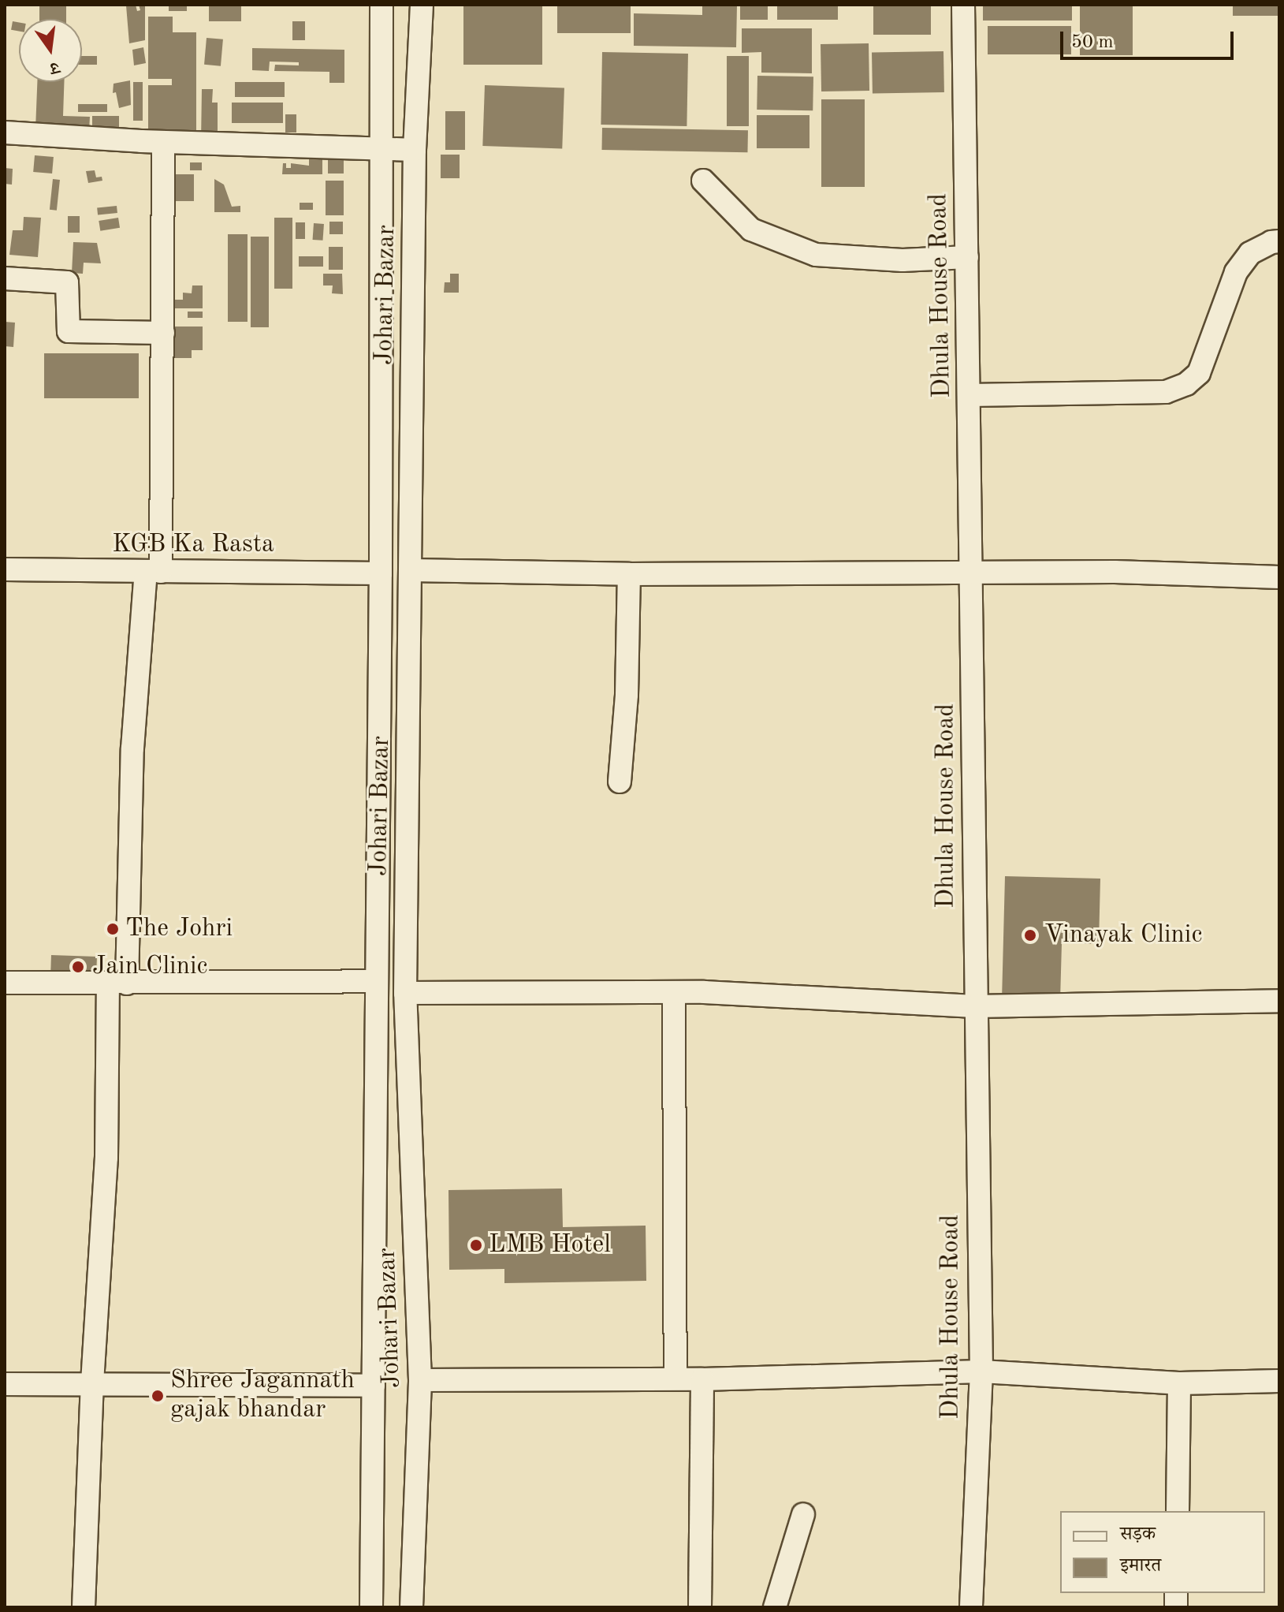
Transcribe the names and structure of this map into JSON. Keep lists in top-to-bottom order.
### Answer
{
  "streets": {
    "street": ["Johari Bazar", "Dhula House Road", "KGB Ka Rasta"]
  },
  "crossings": [
    ["Johari Bazar", "KGB Ka Rasta"]
  ],
  "places": [
    "The Johri",
    "Vinayak Clinic",
    "Jain Clinic",
    "LMB Hotel",
    "Shree Jagannath gajak bhandar"
  ],
  "legend": ["सड़क", "इमारत"],
  "scale_bar": "50 m",
  "north": "bottom"
}
